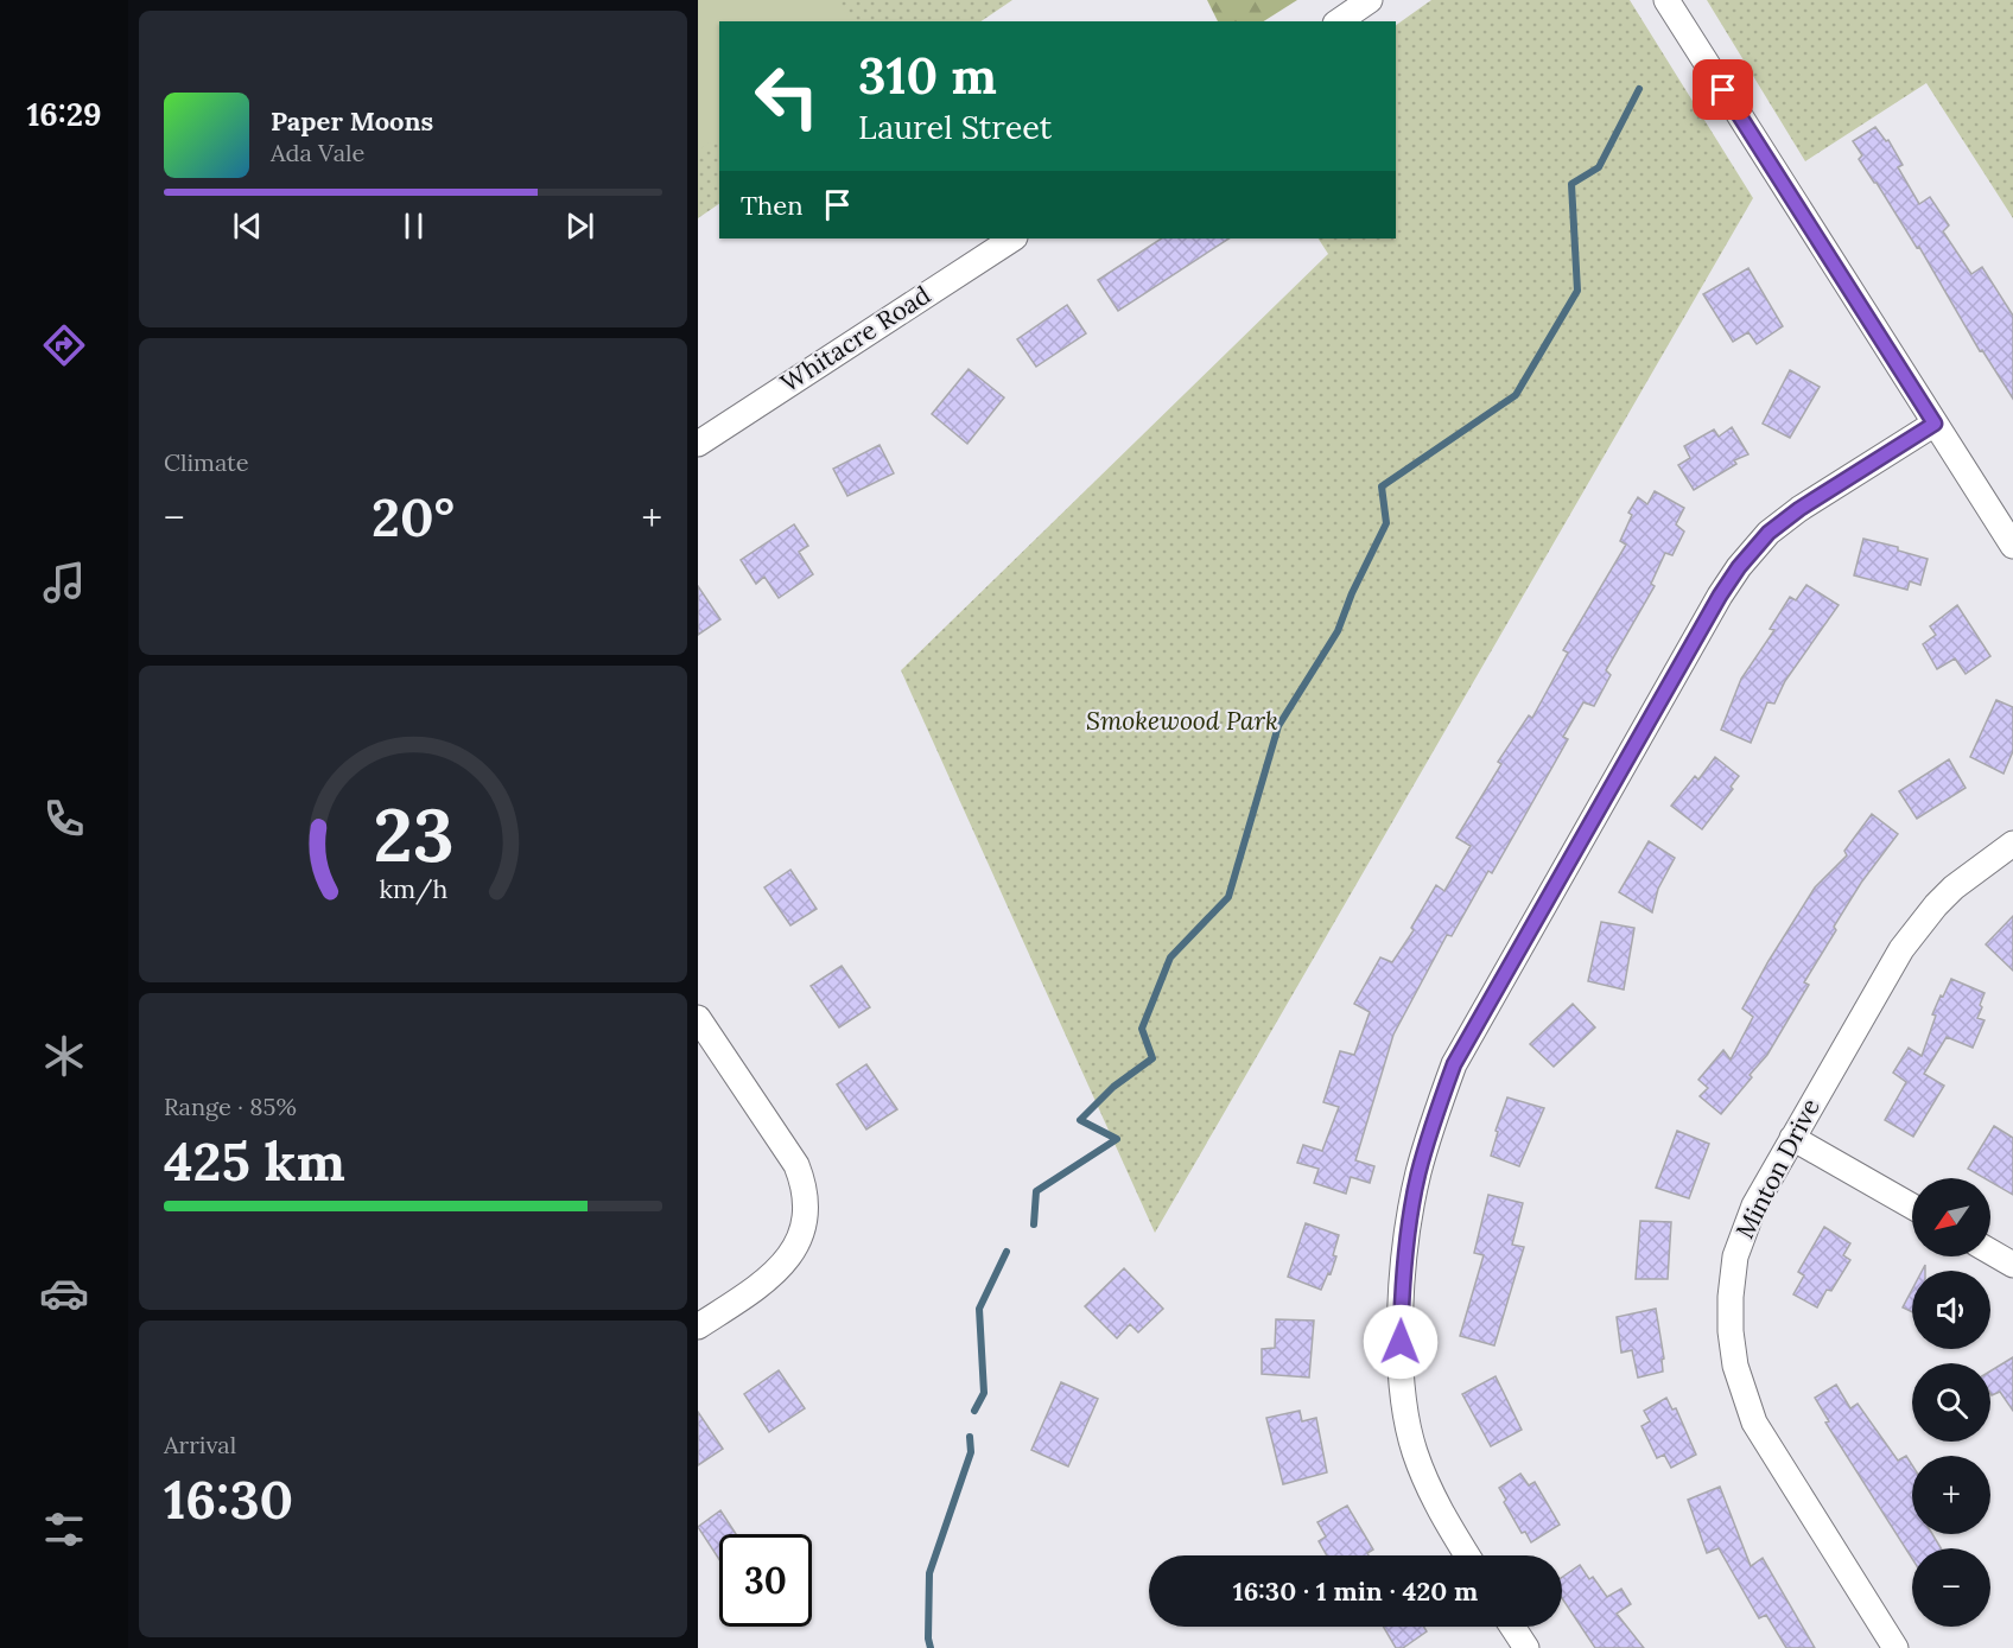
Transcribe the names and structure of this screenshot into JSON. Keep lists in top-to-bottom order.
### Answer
{
  "streets": {
    "street": ["Whitacre Road", "Minton Drive"]
  },
  "parks": ["Smokewood Park"],
  "north": "bottom left",
  "page": {
    "tabs": "16:29",
    "turn": ["310 m", "Laurel Street"],
    "song": ["Paper Moons", "Ada Vale"],
    "then": "Then",
    "tile": [
      "Climate",
      ["Range · 85%", "425 km"],
      ["Arrival", "16:30"]
    ],
    "heat": ["−", "20°", "+"],
    "map_buttons": ["+", "−"],
    "limit": "30",
    "trip": "16:30 · 1 min · 420 m",
    "gauge": ["23", "km/h"]
  }
}
